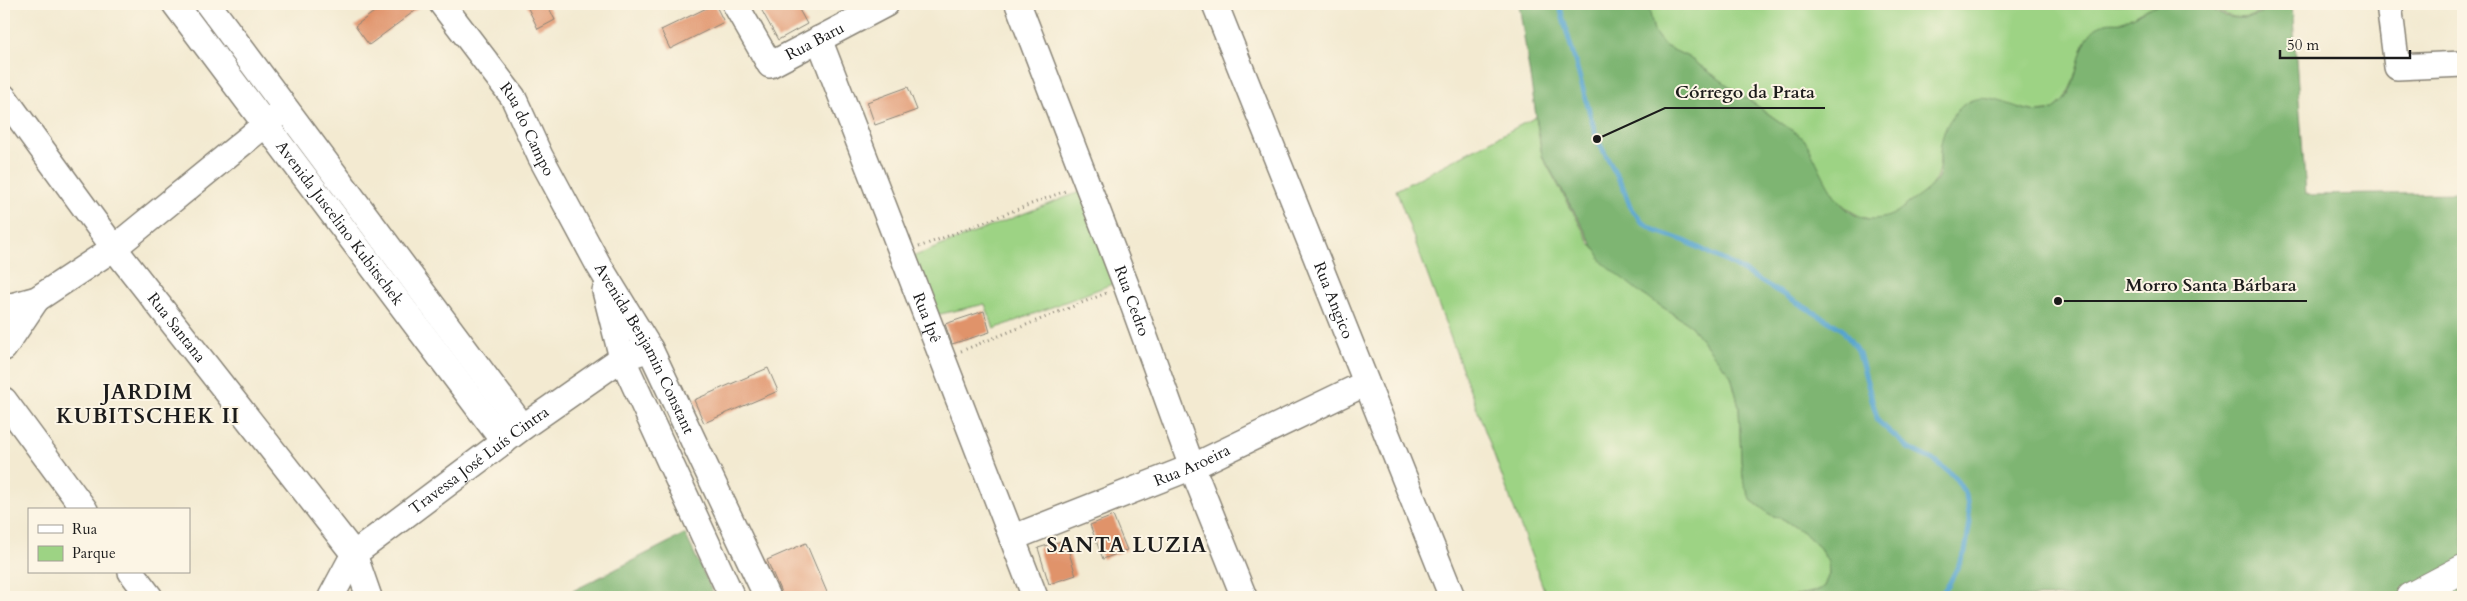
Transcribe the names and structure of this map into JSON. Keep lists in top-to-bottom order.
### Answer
{
  "streets": {
    "street": [
      "Rua Baru",
      "Rua do Campo",
      "Avenida Juscelino Kubitschek",
      "Rua Cedro",
      "Rua Angico",
      "Rua Ipê",
      "Rua Santana",
      "Avenida Benjamin Constant",
      "Travessa José Luís Cintra",
      "Rua Aroeira"
    ]
  },
  "crossings": [
    ["Rua Baru", "Rua Ipê"],
    ["Rua do Campo", "Avenida Benjamin Constant"],
    ["Avenida Juscelino Kubitschek", "Travessa José Luís Cintra"],
    ["Rua Cedro", "Rua Aroeira"],
    ["Rua Angico", "Rua Aroeira"],
    ["Rua Ipê", "Rua Aroeira"],
    ["Rua Santana", "Travessa José Luís Cintra"],
    ["Avenida Benjamin Constant", "Travessa José Luís Cintra"]
  ],
  "districts": ["JARDIM KUBITSCHEK II", "SANTA LUZIA"],
  "places": ["Córrego da Prata", "Morro Santa Bárbara"],
  "legend": ["Rua", "Parque"],
  "scale_bar": "50 m"
}
